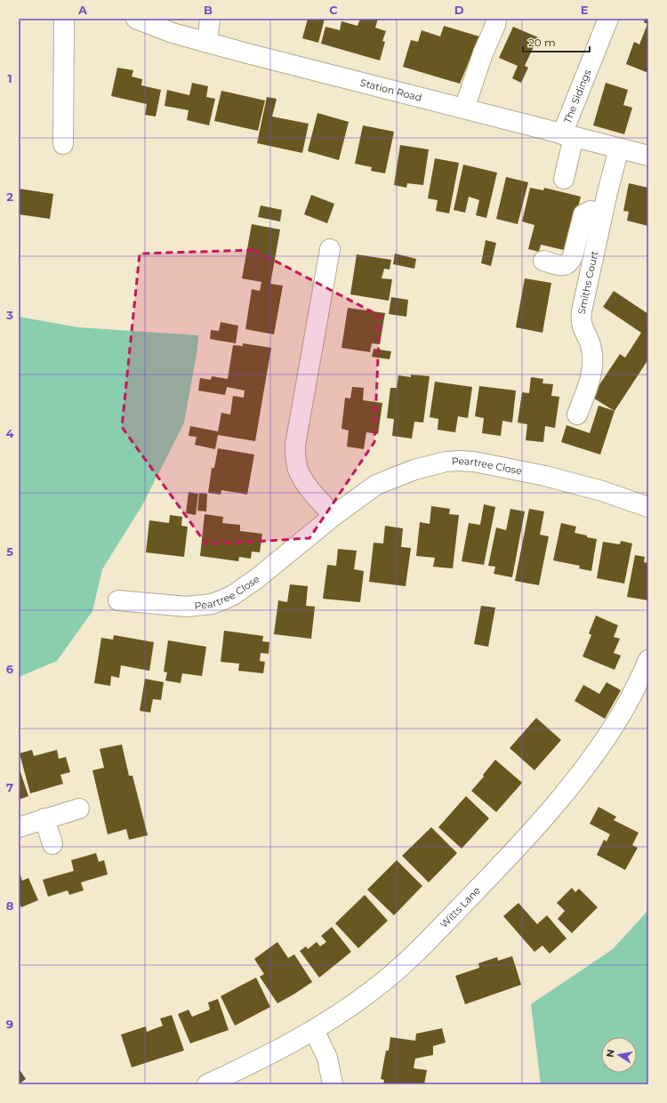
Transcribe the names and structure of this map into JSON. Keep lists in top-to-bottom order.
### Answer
{
  "streets": {
    "street": [
      "Station Road",
      "The Sidings",
      "Smiths Court",
      "Peartree Close",
      "Witts Lane"
    ]
  },
  "crossings": [
    ["Station Road", "The Sidings"],
    ["Station Road", "Smiths Court"]
  ],
  "scale_bar": "20 m",
  "north": "left",
  "grid": {
    "columns": [
      "A",
      "B",
      "C",
      "D",
      "E"
    ],
    "rows": [
      "1",
      "2",
      "3",
      "4",
      "5",
      "6",
      "7",
      "8",
      "9"
    ]
  }
}
